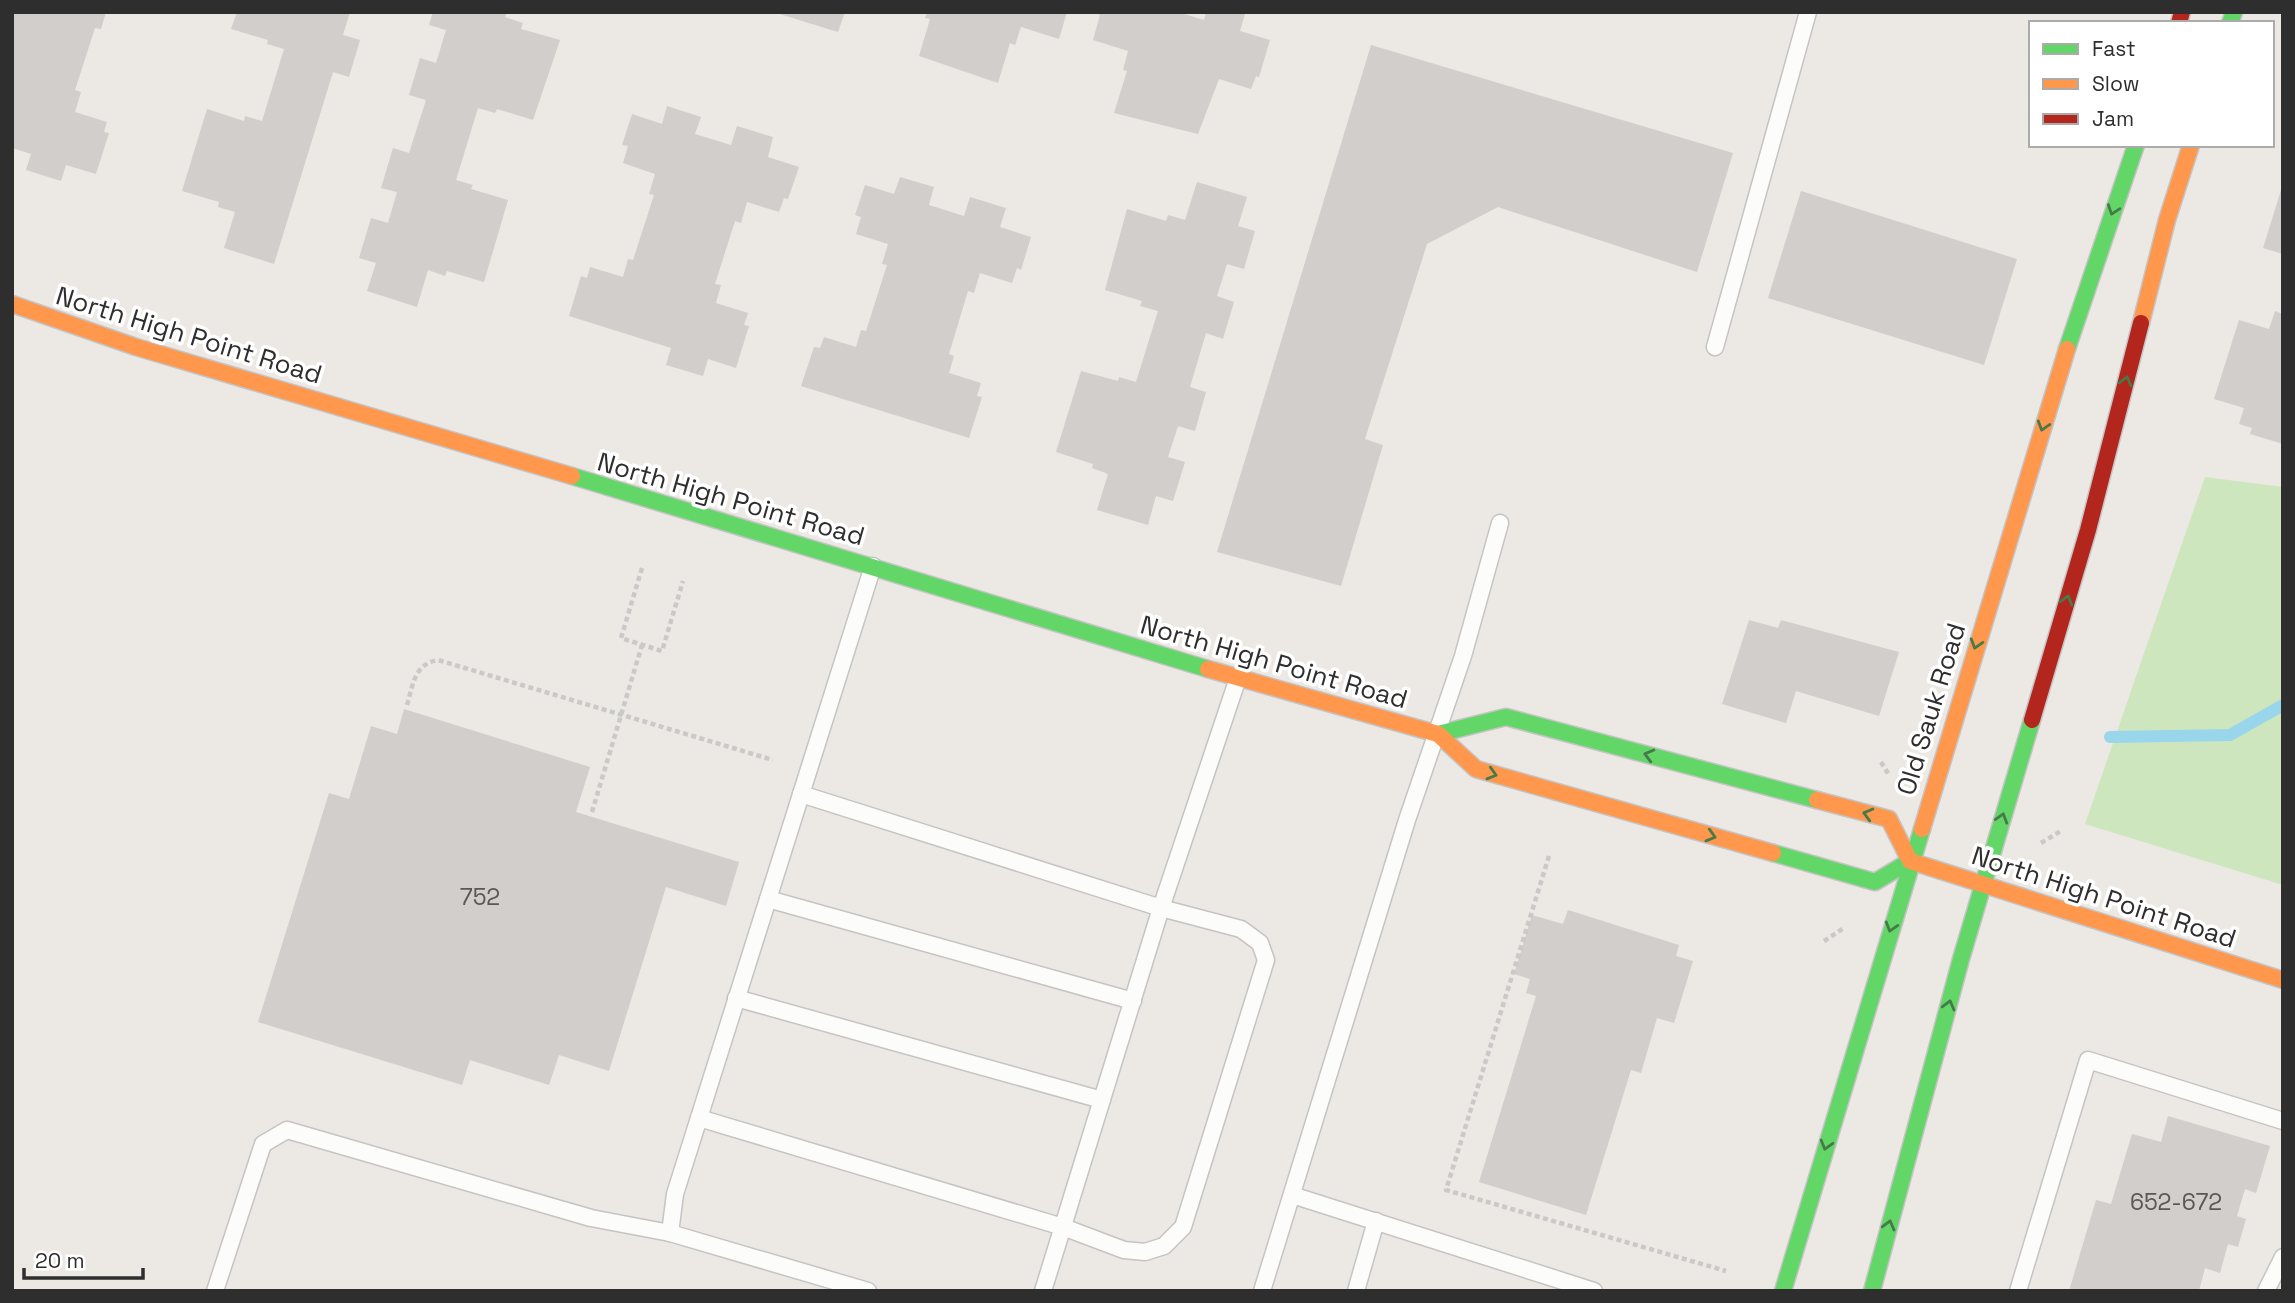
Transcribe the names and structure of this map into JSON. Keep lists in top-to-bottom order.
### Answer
{
  "streets": {
    "street": ["North High Point Road", "Old Sauk Road"]
  },
  "crossings": [
    ["North High Point Road", "Old Sauk Road"]
  ],
  "house_numbers": ["752", "652-672"],
  "legend": ["Fast", "Slow", "Jam"],
  "scale_bar": "20 m"
}
